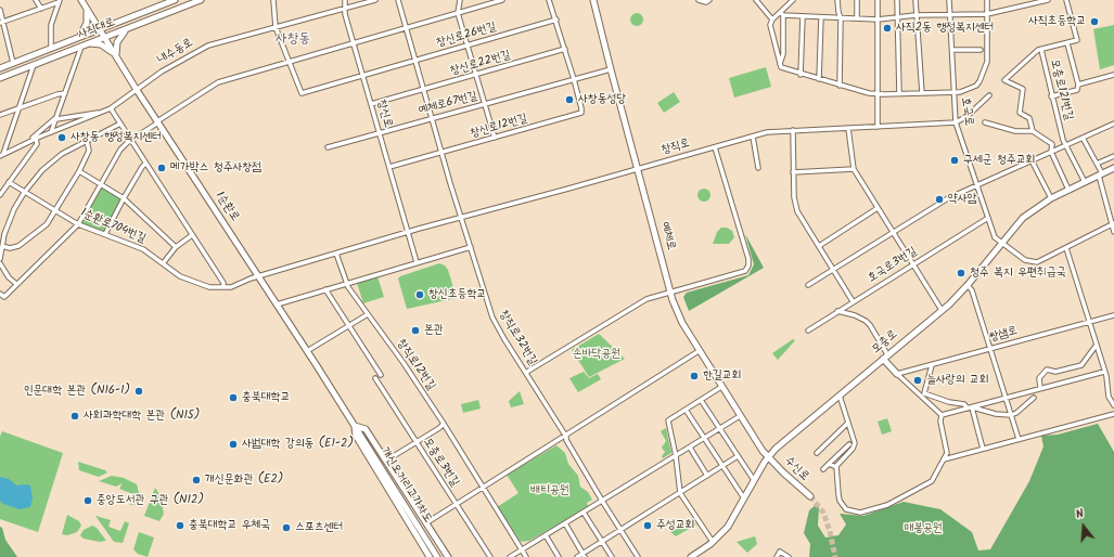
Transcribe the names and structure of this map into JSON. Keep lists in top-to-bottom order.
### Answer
{
  "streets": {
    "main road": [
      "사직대로",
      "1순환로",
      "예체로",
      "모충로",
      "수신로",
      "개신오거리고가차도"
    ],
    "street": [
      "창신로26번길",
      "내수동로",
      "창신로22번길",
      "모충로121번길",
      "예체로67번길",
      "호국로",
      "창신로",
      "창신로12번길",
      "창직로",
      "1순환로704번길",
      "호국로3번길",
      "쌍샘로",
      "창직로32번길",
      "창직로12번길",
      "모충로3번길"
    ]
  },
  "crossings": [
    ["사직대로", "1순환로"],
    ["창신로26번길", "창신로"],
    ["창신로26번길", "창직로32번길"],
    ["내수동로", "창신로"],
    ["내수동로", "1순환로"],
    ["창신로22번길", "창신로"],
    ["창신로22번길", "창직로32번길"],
    ["모충로121번길", "모충로"],
    ["예체로67번길", "창신로"],
    ["예체로67번길", "창신로12번길"],
    ["예체로67번길", "예체로"],
    ["예체로67번길", "창직로32번길"],
    ["호국로", "창직로"],
    ["호국로", "호국로3번길"],
    ["호국로", "모충로"],
    ["창신로", "창신로12번길"],
    ["창신로", "창직로"],
    ["창신로12번길", "창직로32번길"],
    ["창직로", "1순환로"],
    ["창직로", "1순환로704번길"],
    ["창직로", "예체로"],
    ["창직로", "창직로32번길"],
    ["창직로", "창직로12번길"],
    ["1순환로", "1순환로704번길"],
    ["1순환로", "개신오거리고가차도"],
    ["예체로", "모충로"],
    ["예체로", "수신로"],
    ["모충로", "수신로"]
  ],
  "districts": ["사창동"],
  "parks": ["손바닥공원", "배티공원", "매봉공원"],
  "places": [
    "사직초등학교",
    "사직2동 행정복지센터",
    "사창동성당",
    "사창동 행정복지센터",
    "구세군 청주교회",
    "메가박스 청주사창점",
    "약사암",
    "청주 복지 우편취급국",
    "창신초등학교",
    "본관",
    "한길교회",
    "늘사랑의 교회",
    "인문대학 본관 (N16-1)",
    "충북대학교",
    "사회과학대학 본관 (N15)",
    "사범대학 강의동 (E1-2)",
    "개신문화관 (E2)",
    "중앙도서관 구관 (N12)",
    "충북대학교 우체국",
    "주성교회",
    "스포츠센터"
  ],
  "north": "top"
}
